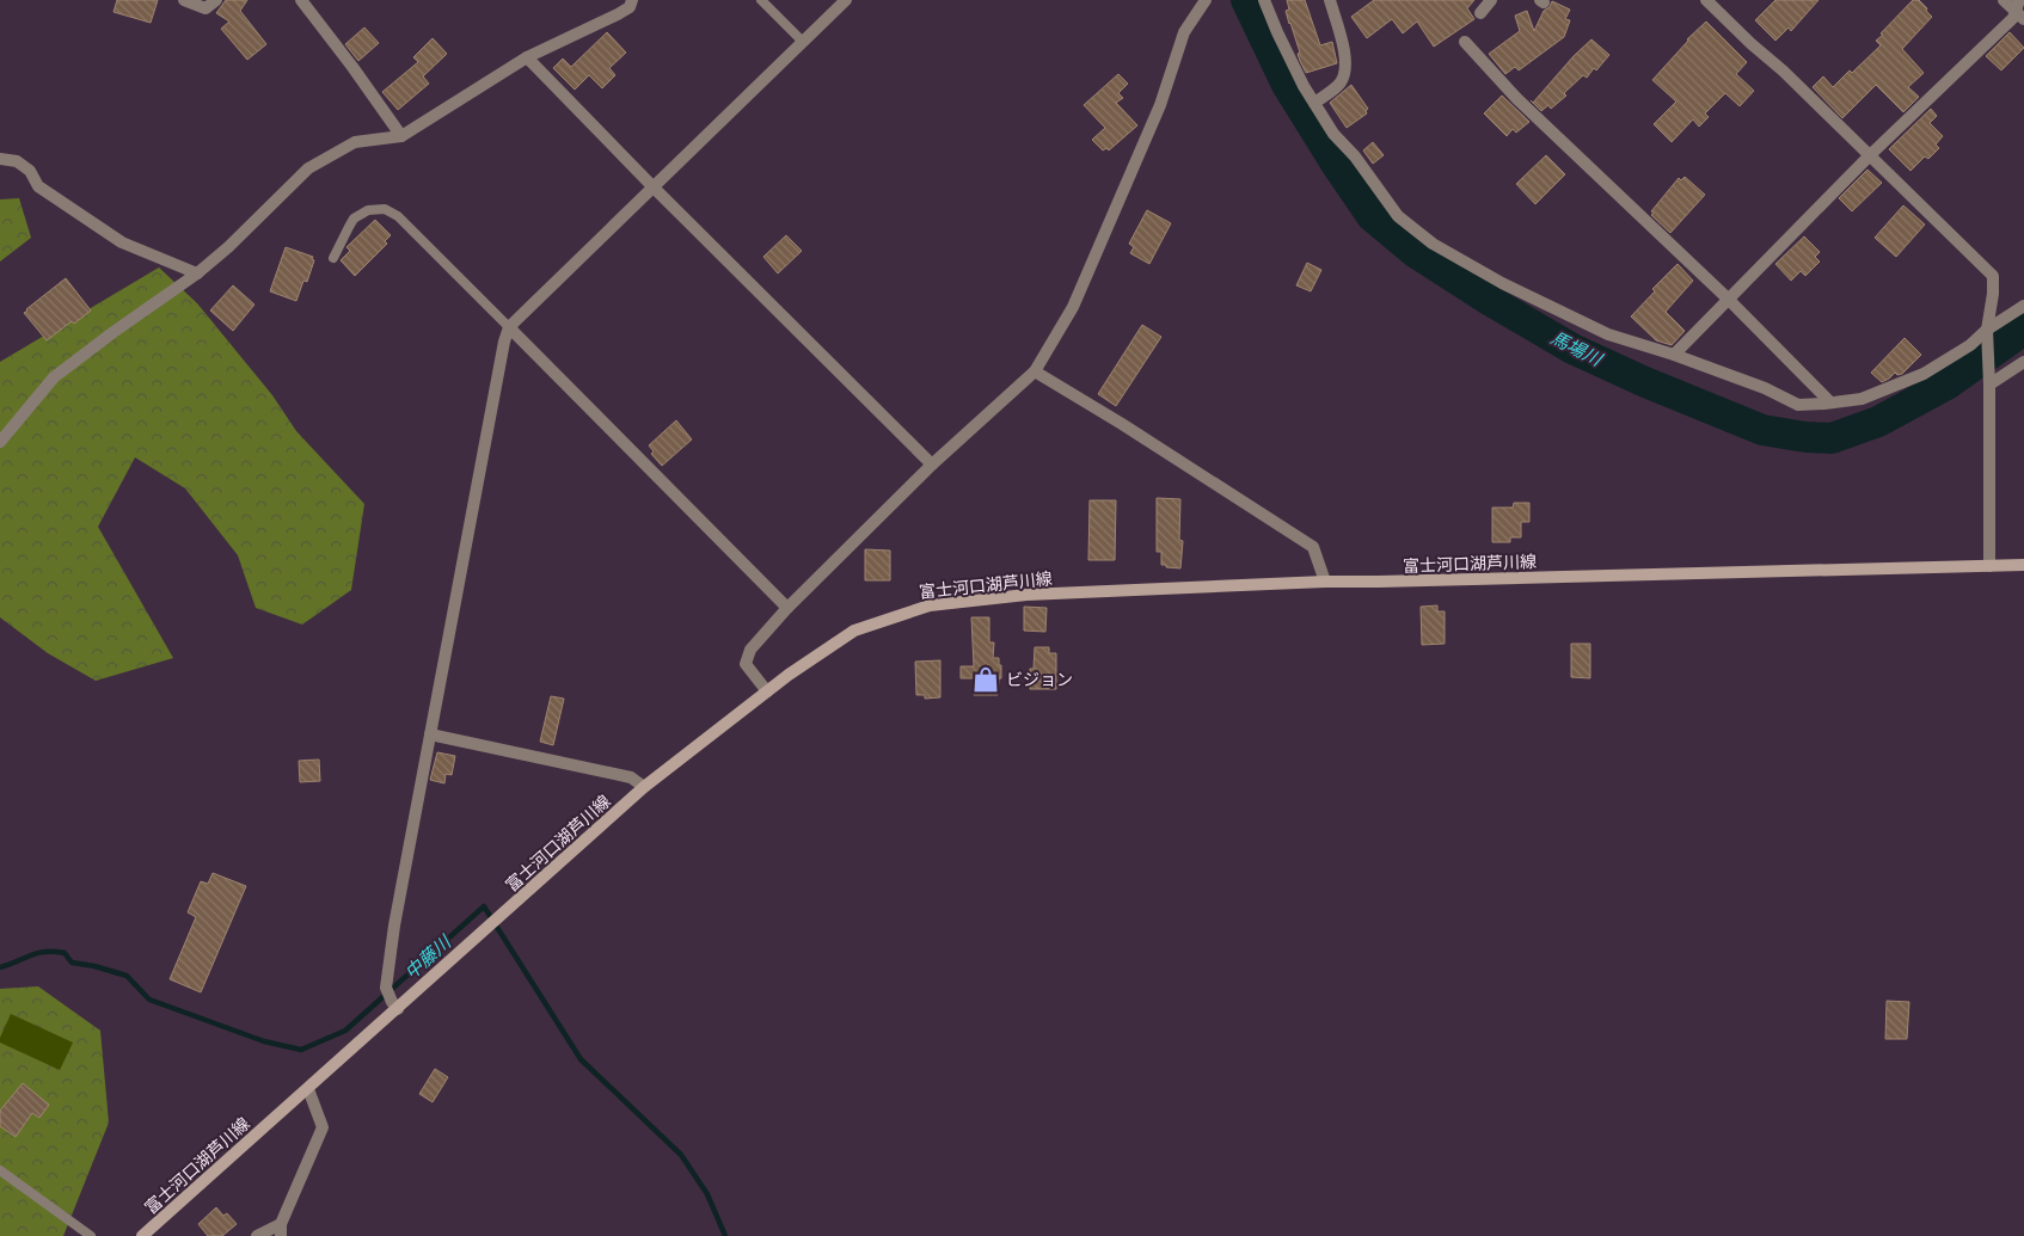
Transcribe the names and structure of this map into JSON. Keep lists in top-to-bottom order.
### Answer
{
  "streets": {
    "main road": ["富士河口湖芦川線"]
  },
  "water": ["馬場川", "中藤川"],
  "places": {
    "shop": ["ビジョン"]
  }
}
